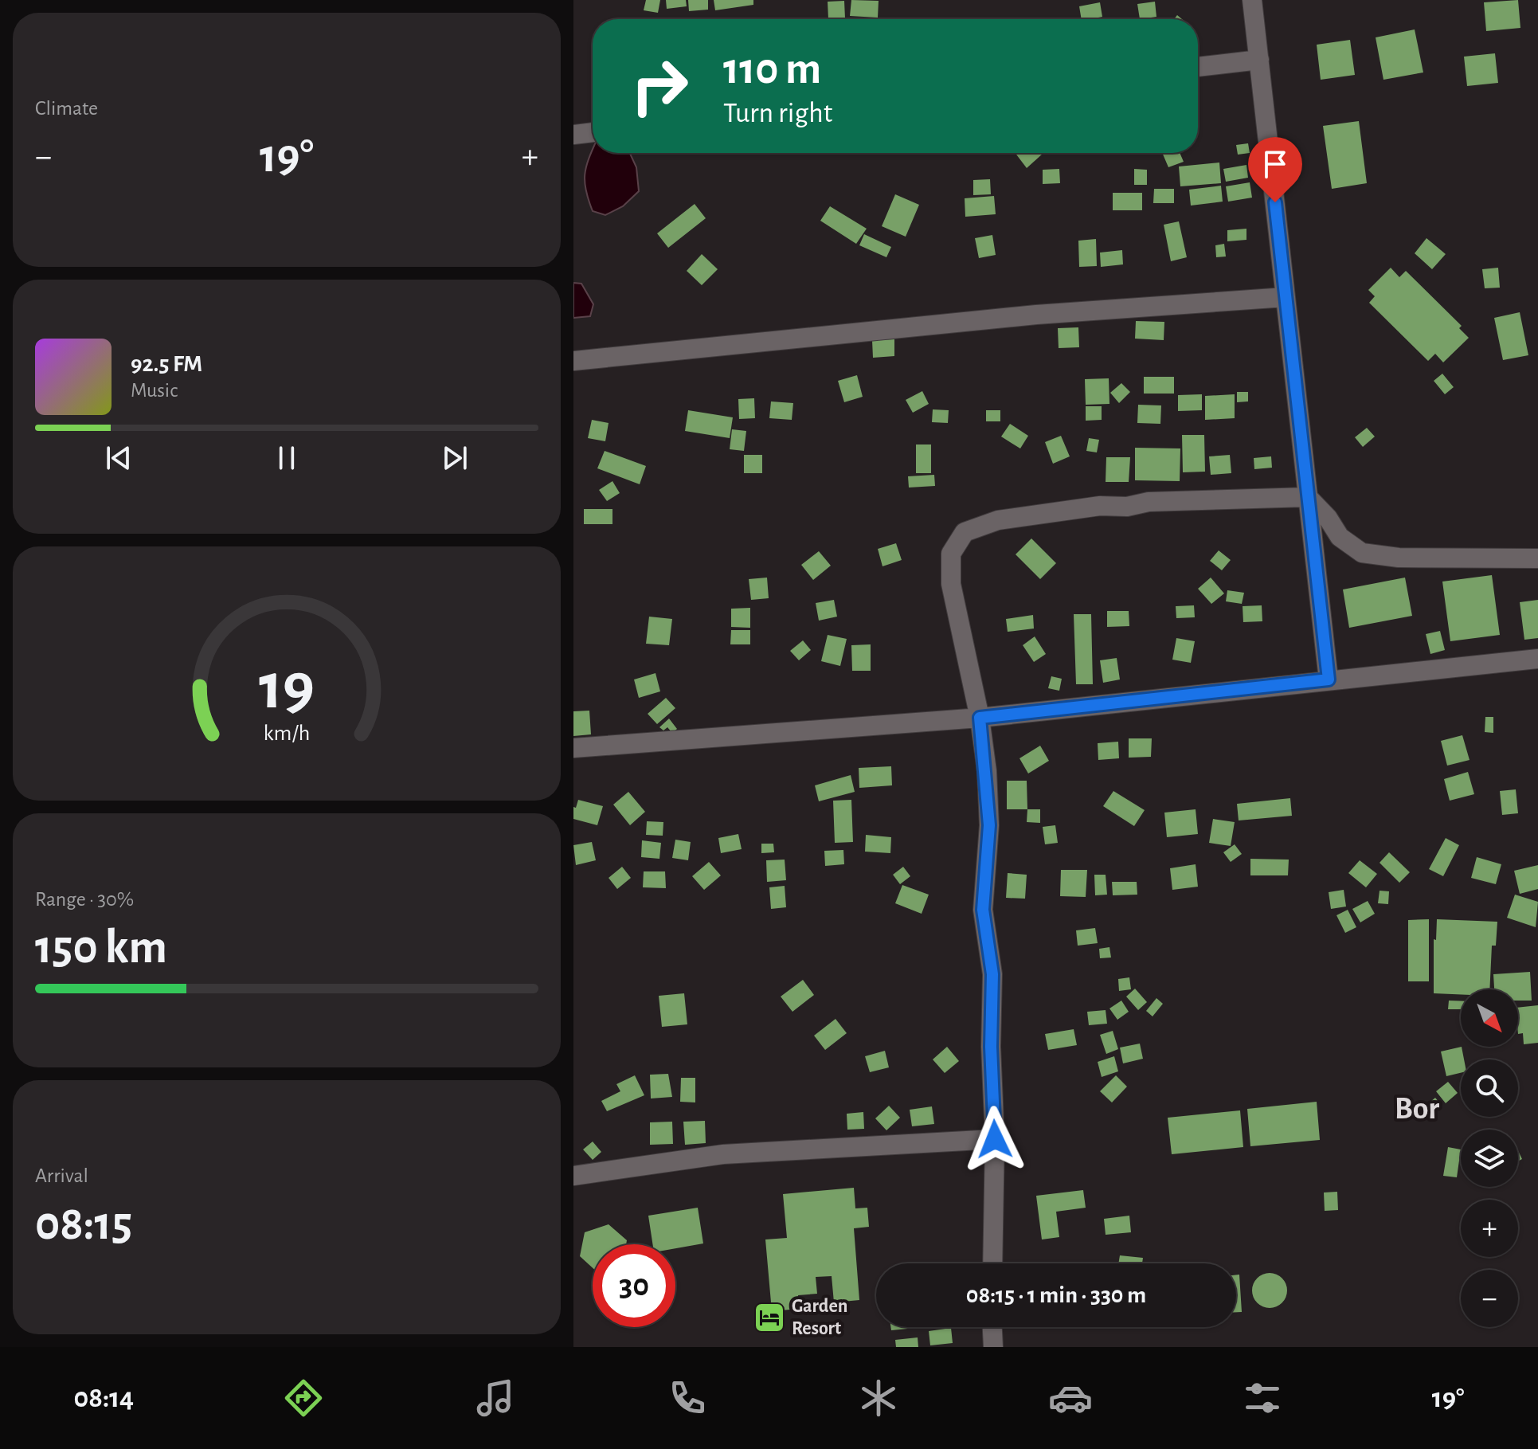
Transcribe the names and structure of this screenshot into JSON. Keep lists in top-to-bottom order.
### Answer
{
  "districts": ["Bor"],
  "places": {
    "hotel": ["Garden Resort"]
  },
  "north": "bottom right",
  "page": {
    "tile": [
      "Climate",
      ["Range · 30%", "150 km"],
      ["Arrival", "08:15"]
    ],
    "turn": ["110 m", "Turn right"],
    "heat": ["−", "19°", "+"],
    "song": ["92.5 FM", "Music"],
    "map_buttons": ["+", "−"],
    "limit": "30",
    "trip": "08:15 · 1 min · 330 m",
    "tabs": ["08:14", "19°"],
    "gauge": ["19", "km/h"]
  }
}
